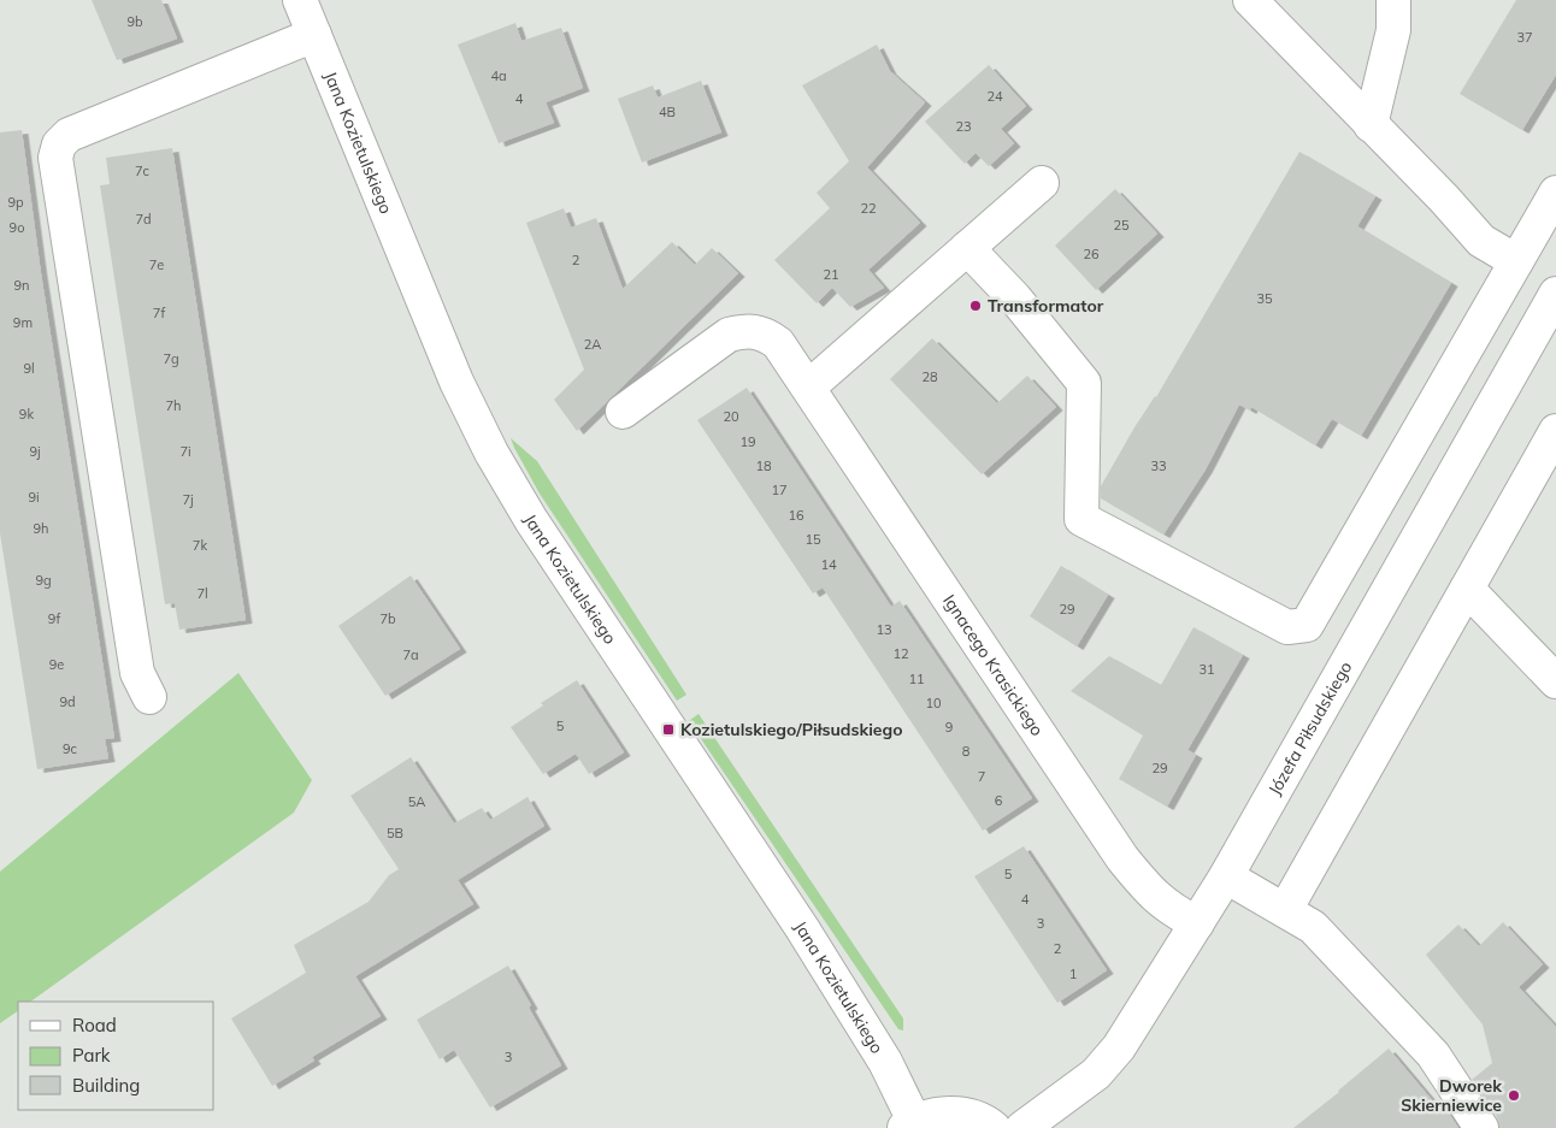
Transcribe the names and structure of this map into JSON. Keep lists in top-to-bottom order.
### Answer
{
  "streets": {
    "street": ["Jana Kozietulskiego", "Ignacego Krasickiego", "Józefa Piłsudskiego"]
  },
  "crossings": [
    ["Ignacego Krasickiego", "Józefa Piłsudskiego"]
  ],
  "places": {
    "other": ["Transformator", "Dworek Skierniewice"],
    "transit": ["Kozietulskiego/Piłsudskiego"]
  },
  "house_numbers": [
    "9b",
    "37",
    "4a",
    "24",
    "4",
    "4B",
    "23",
    "7c",
    "9p",
    "22",
    "7d",
    "25",
    "9o",
    "26",
    "2",
    "7e",
    "21",
    "9n",
    "35",
    "7f",
    "9m",
    "2A",
    "7g",
    "9l",
    "28",
    "7h",
    "9k",
    "20",
    "19",
    "9j",
    "7i",
    "18",
    "33",
    "17",
    "9i",
    "7j",
    "16",
    "9h",
    "15",
    "7k",
    "14",
    "9g",
    "7l",
    "29",
    "9f",
    "7b",
    "13",
    "12",
    "7a",
    "9e",
    "31",
    "11",
    "9d",
    "10",
    "5",
    "9",
    "9c",
    "8",
    "29",
    "7",
    "6",
    "5A",
    "5B",
    "5",
    "4",
    "3",
    "2",
    "1",
    "3"
  ],
  "legend": ["Road", "Park", "Building"]
}
